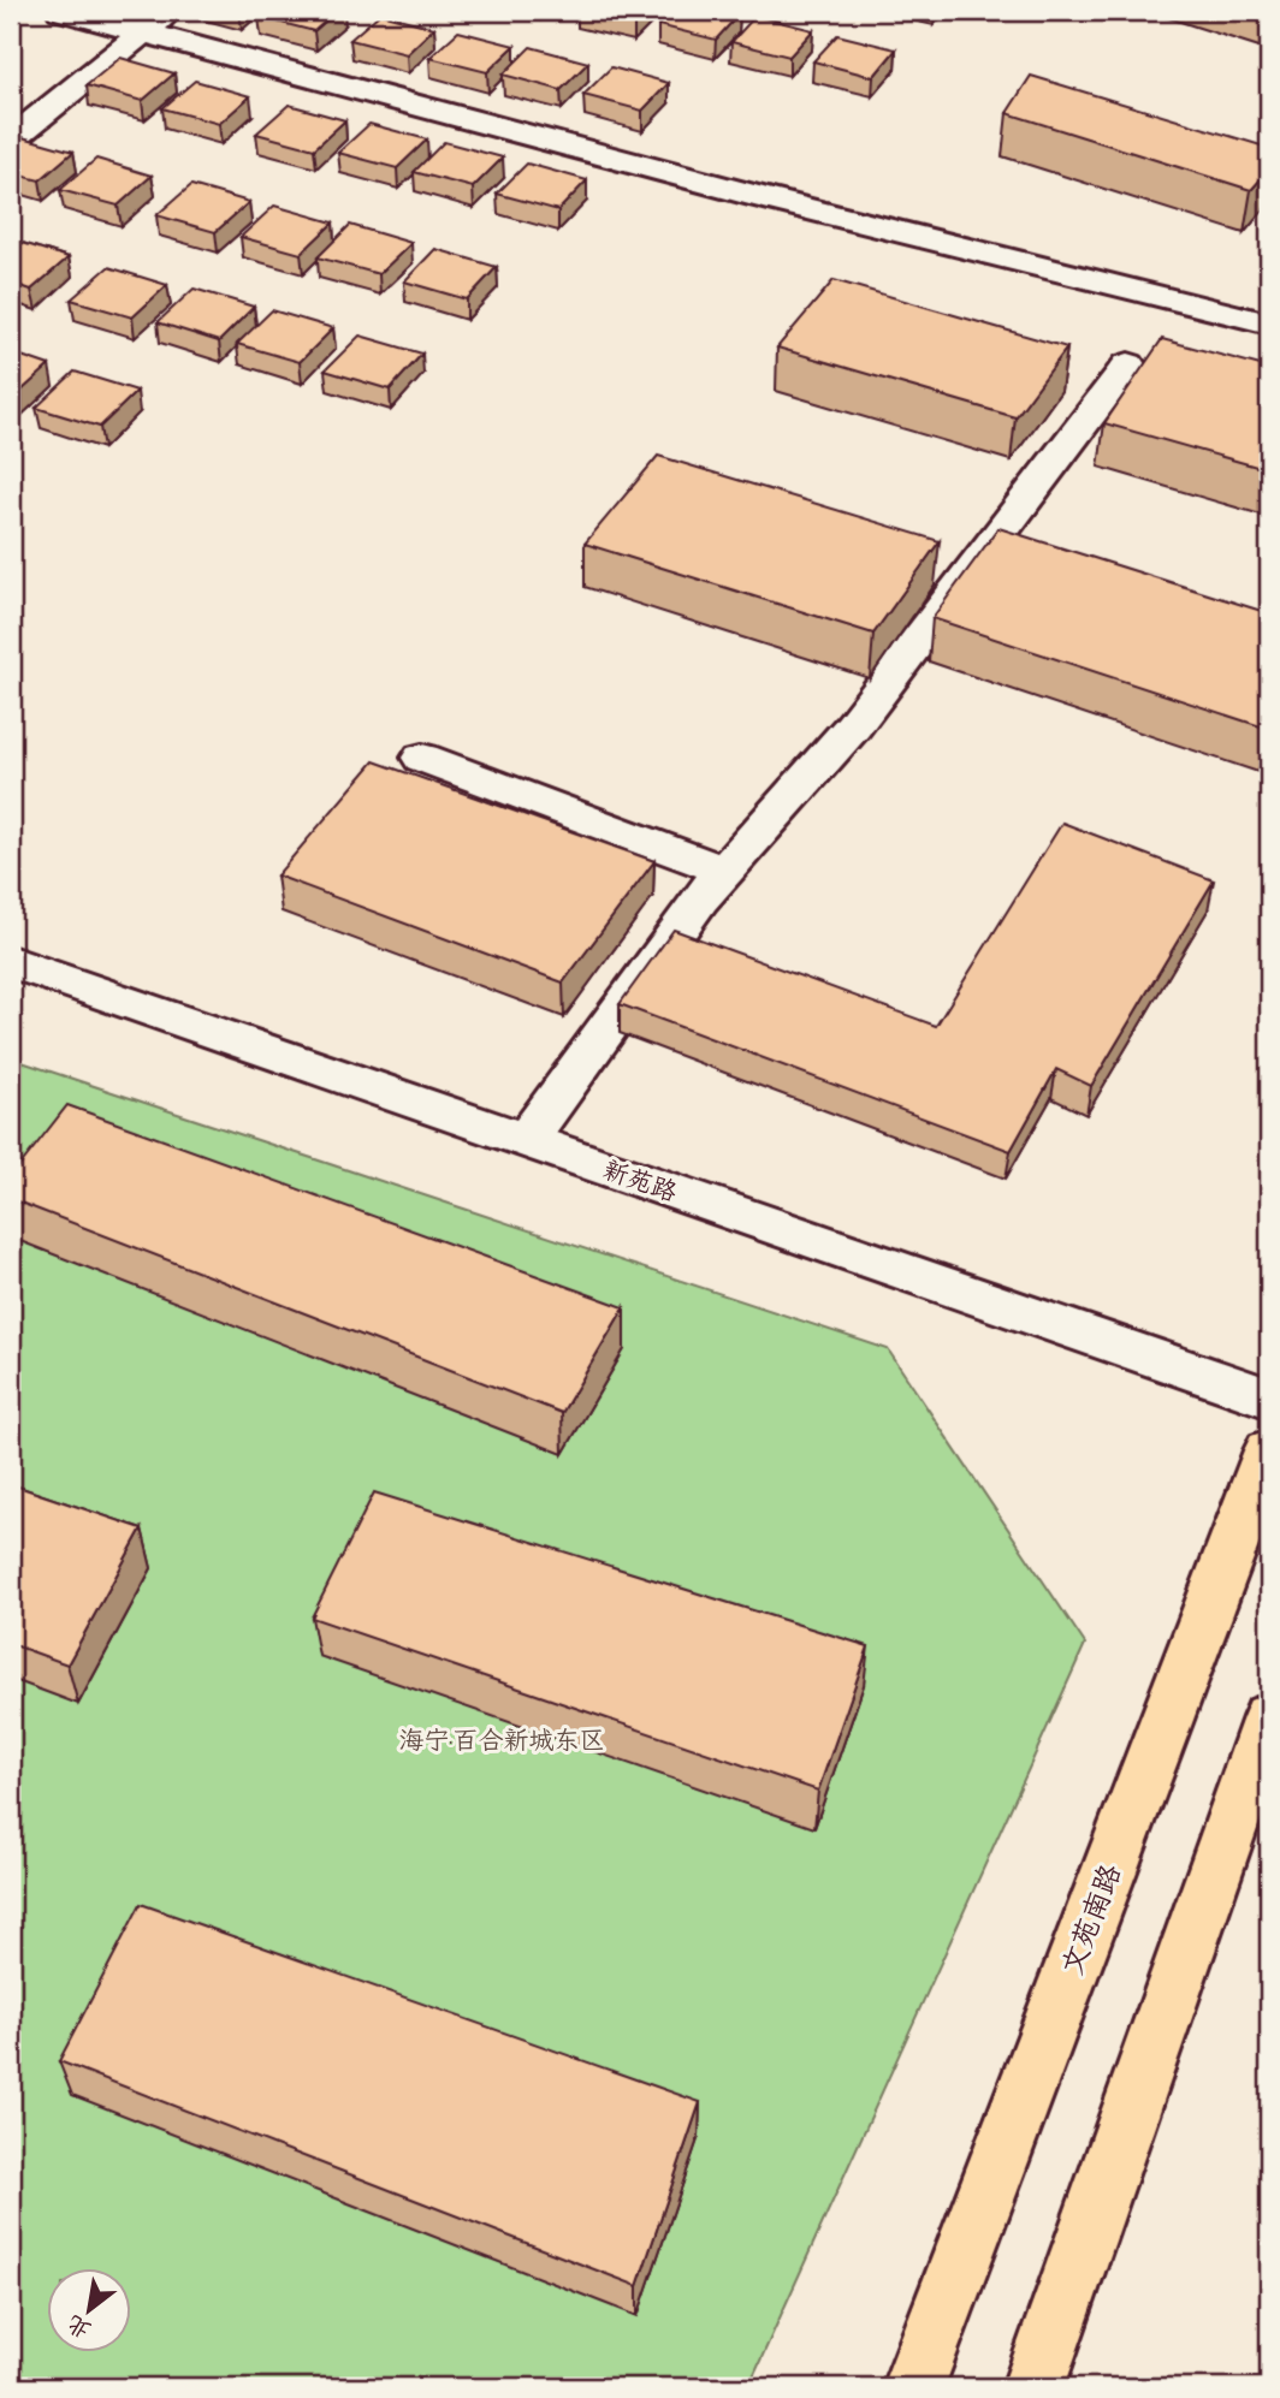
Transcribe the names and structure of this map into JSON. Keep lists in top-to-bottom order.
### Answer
{
  "streets": {
    "main road": ["文苑南路"],
    "street": ["新苑路"]
  },
  "parks": ["海宁·百合新城东区"],
  "north": "bottom left"
}
